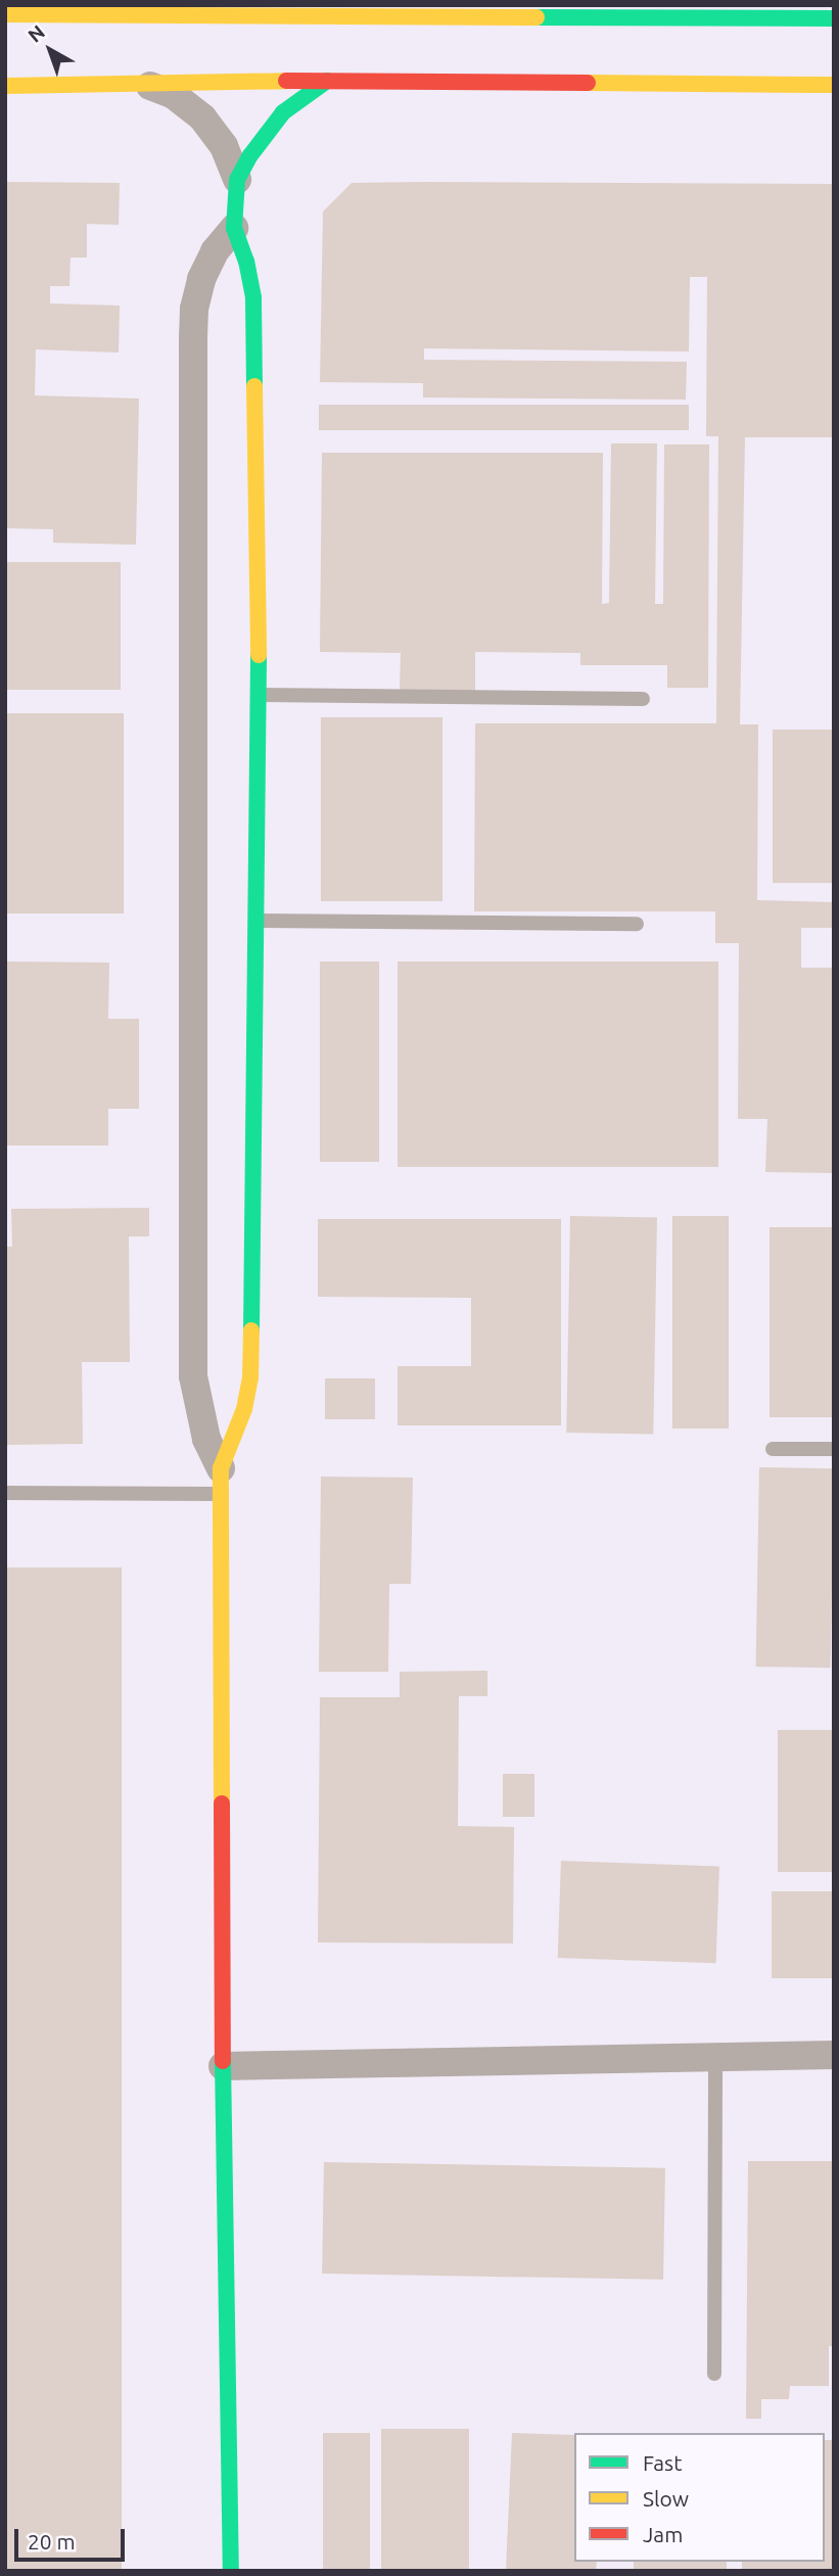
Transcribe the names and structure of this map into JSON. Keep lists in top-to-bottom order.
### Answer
{
  "legend": ["Fast", "Slow", "Jam"],
  "scale_bar": "20 m",
  "north": "top left"
}
